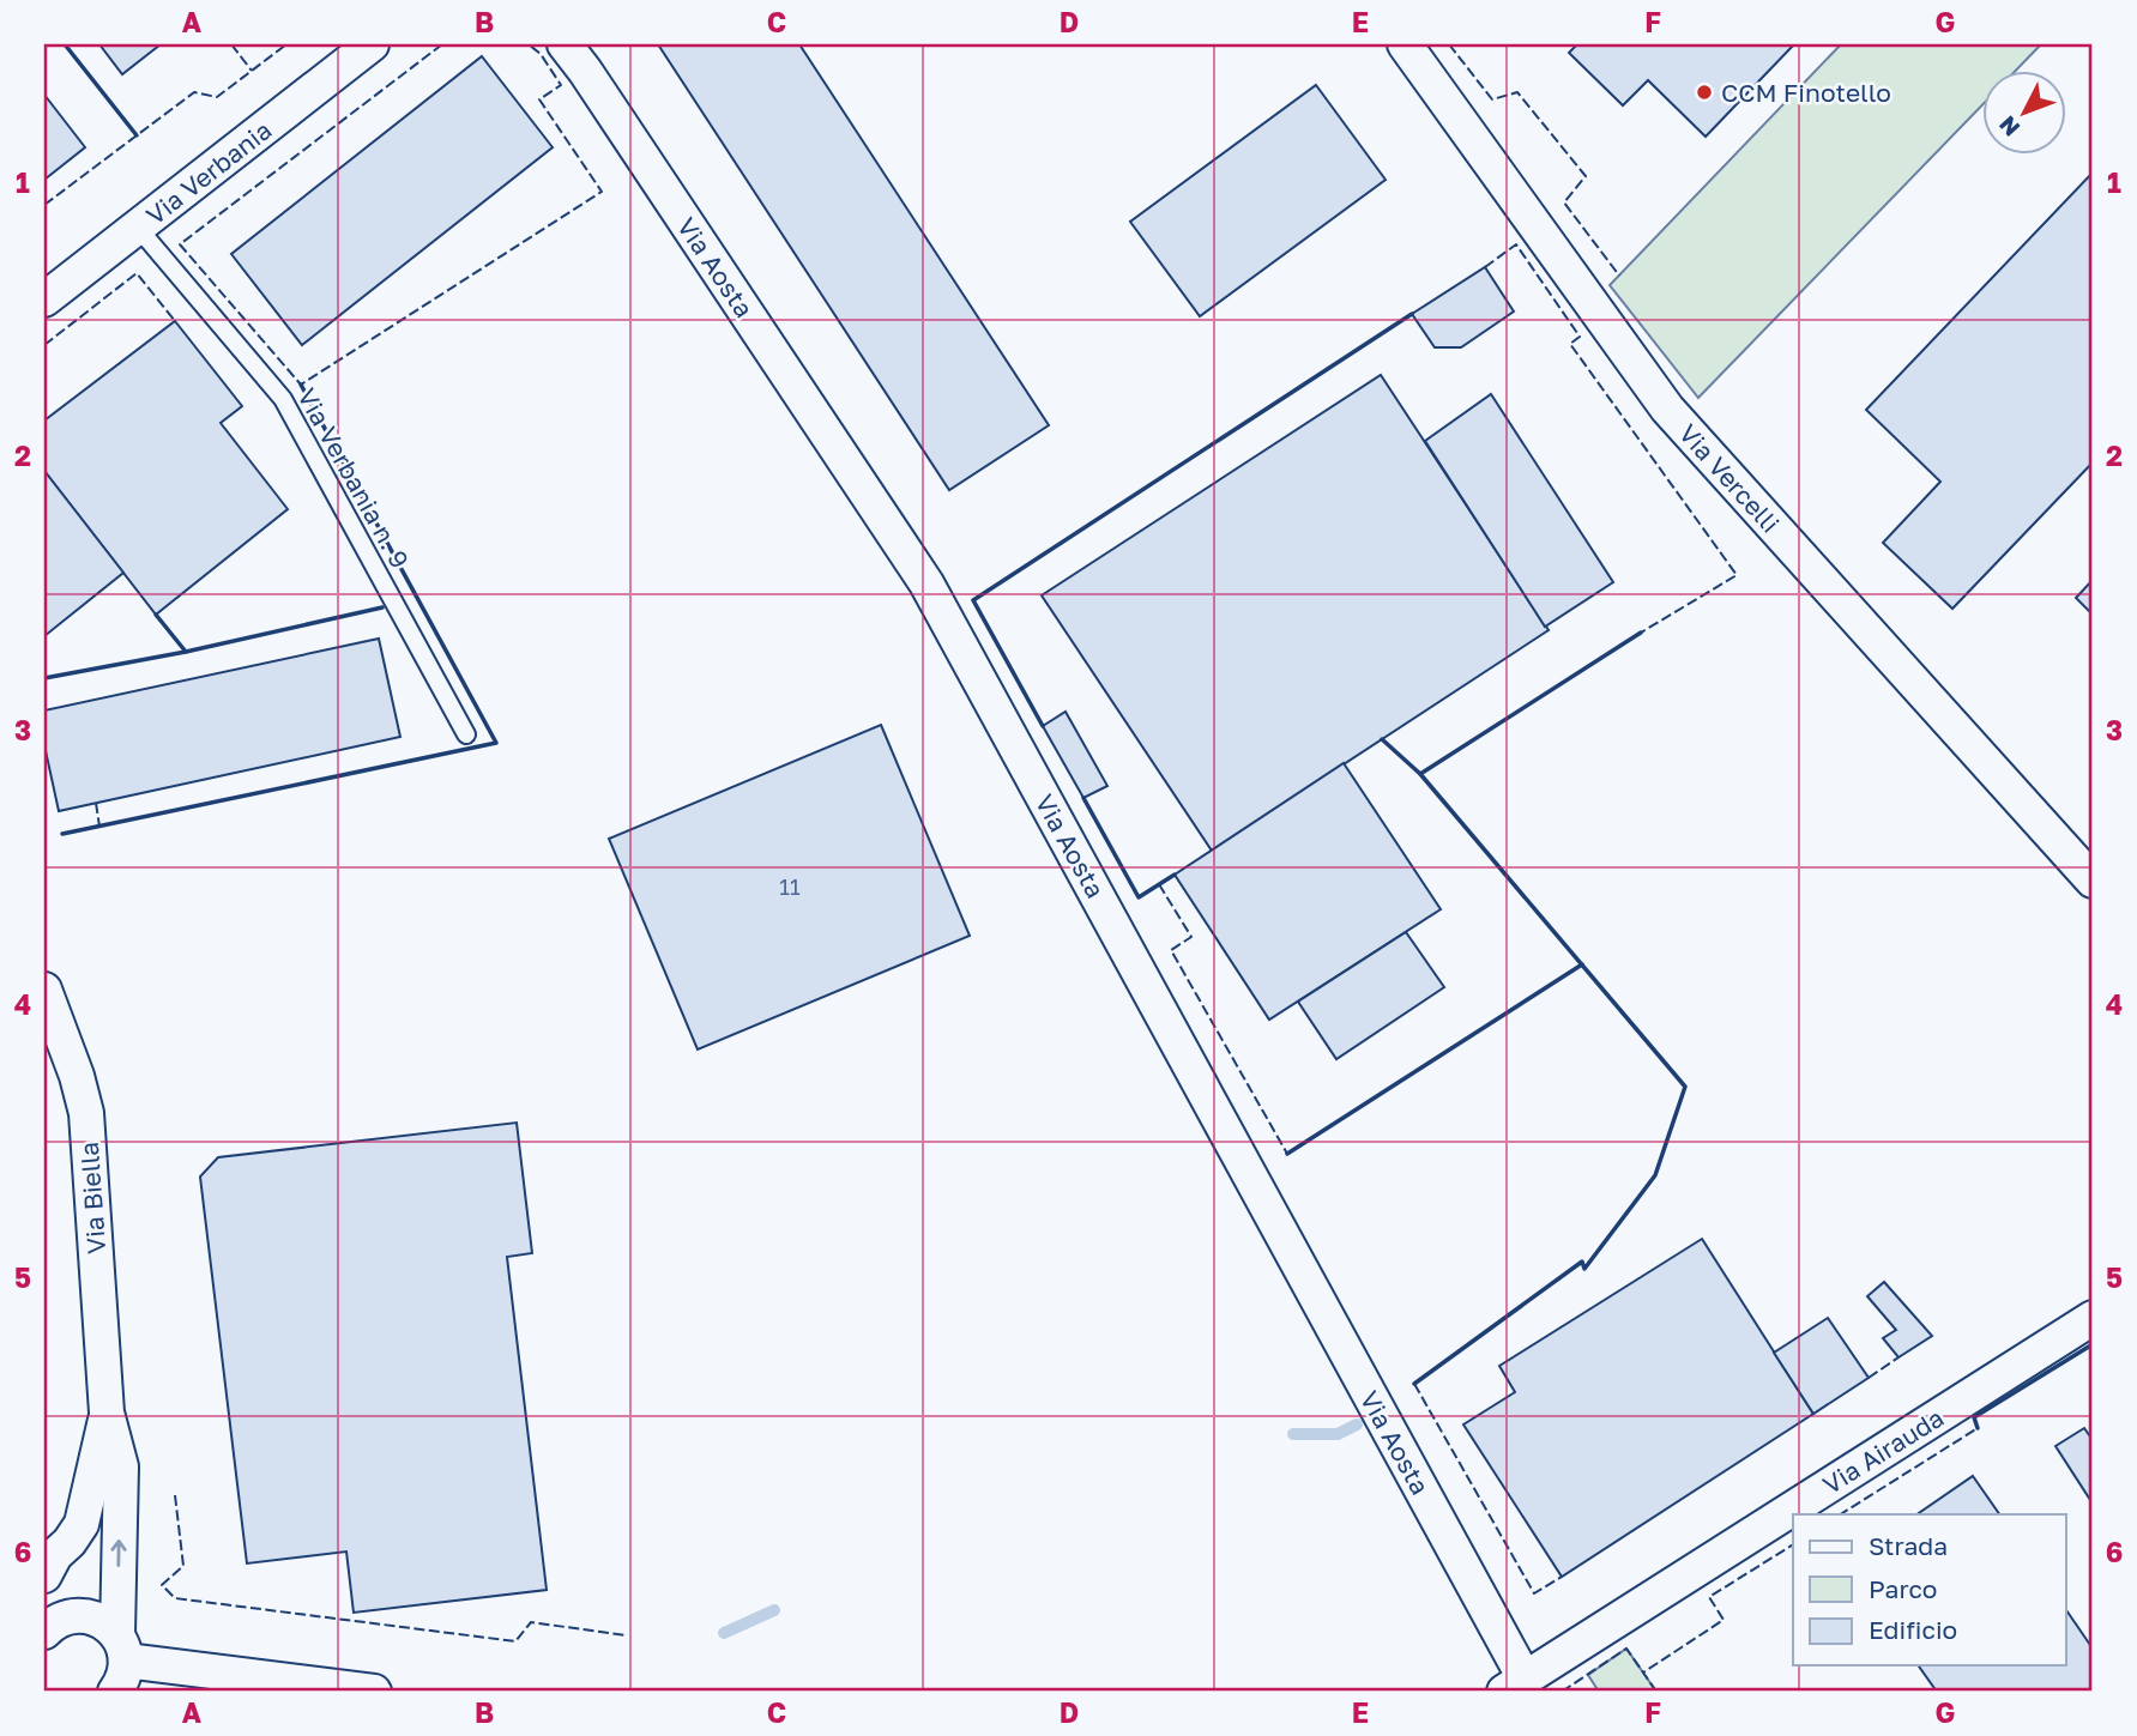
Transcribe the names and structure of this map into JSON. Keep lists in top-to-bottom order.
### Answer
{
  "streets": {
    "street": [
      "Via Verbania",
      "Via Aosta",
      "Via Vercelli",
      "Via Biella",
      "Via Airauda"
    ],
    "lane": ["Via Verbania n. 9"]
  },
  "crossings": [
    ["Via Verbania", "Via Verbania n. 9"],
    ["Via Aosta", "Via Airauda"]
  ],
  "places": ["CCM Finotello"],
  "house_numbers": ["11"],
  "legend": ["Strada", "Parco", "Edificio"],
  "north": "bottom left",
  "grid": {
    "columns": [
      "A",
      "B",
      "C",
      "D",
      "E",
      "F",
      "G"
    ],
    "rows": [
      "1",
      "2",
      "3",
      "4",
      "5",
      "6"
    ]
  }
}
